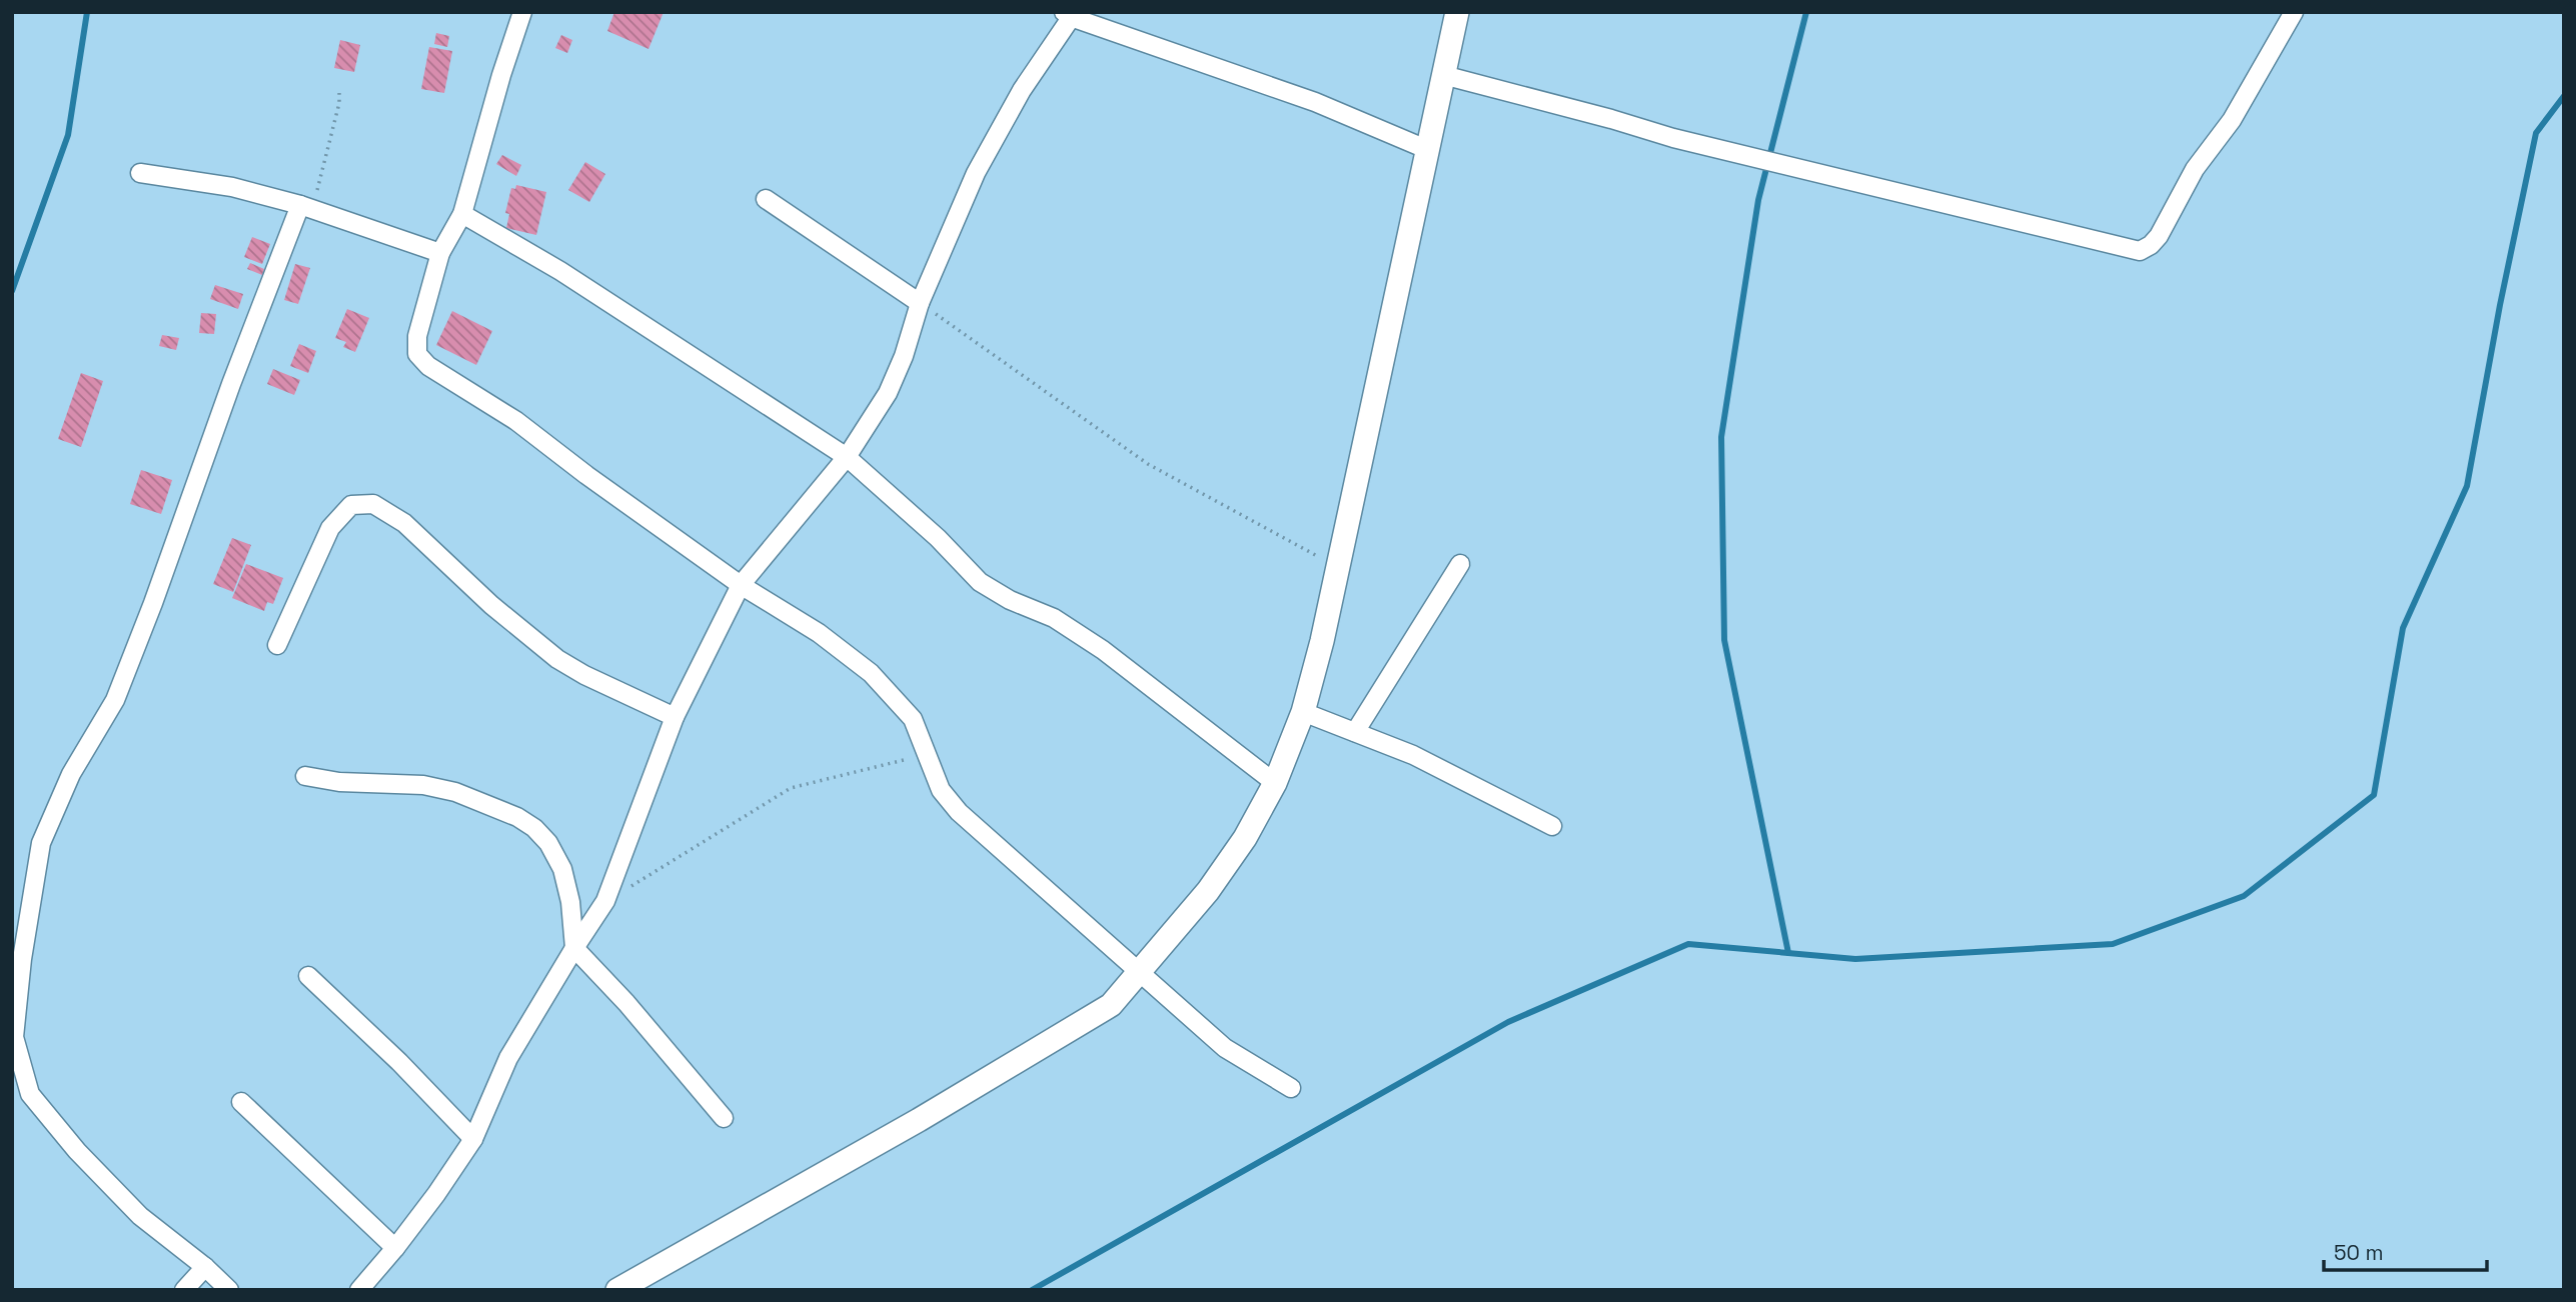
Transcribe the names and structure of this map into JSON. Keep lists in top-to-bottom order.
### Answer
{
  "scale_bar": "50 m"
}
